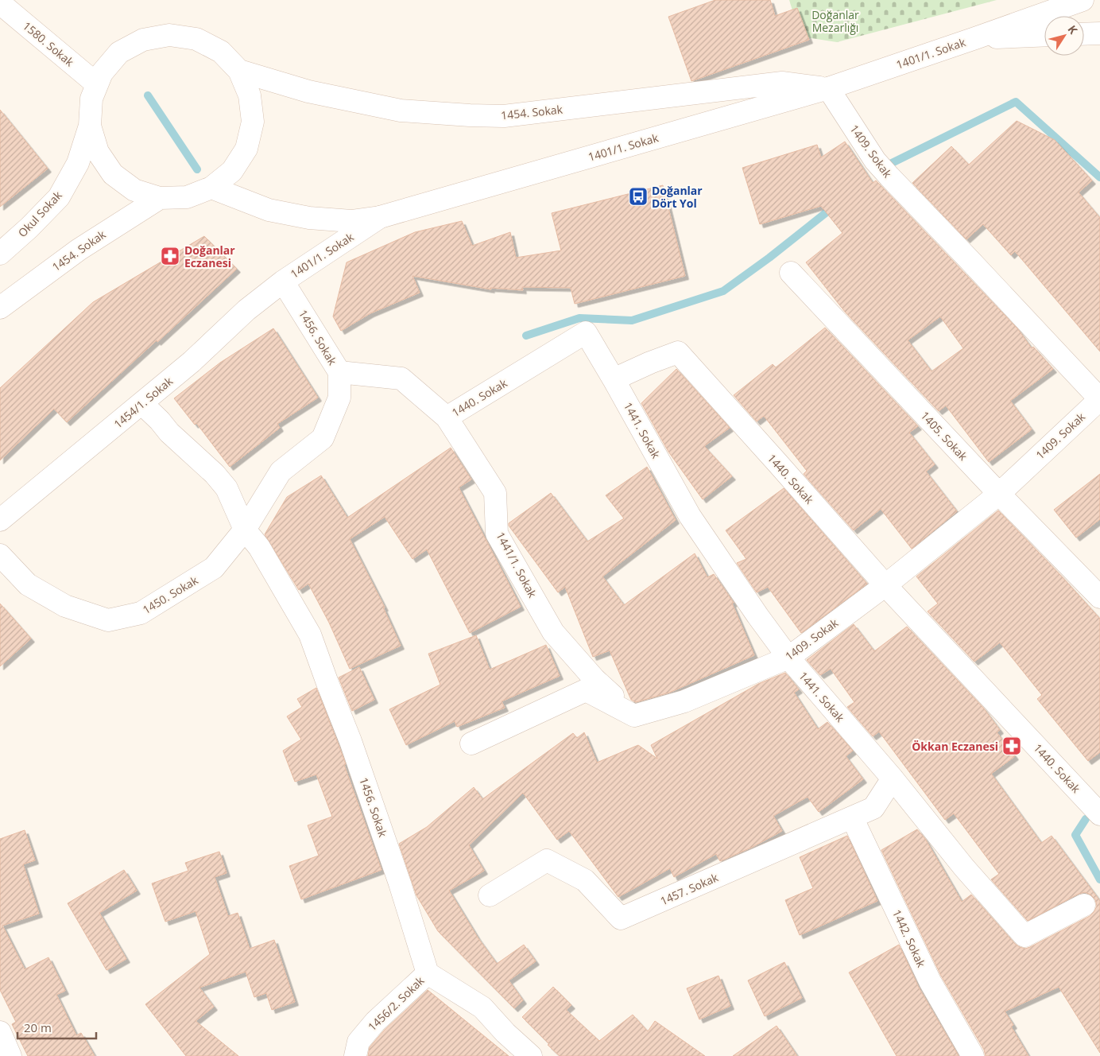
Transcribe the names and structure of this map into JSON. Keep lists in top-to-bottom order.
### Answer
{
  "streets": {
    "street": [
      "1580. Sokak",
      "1401/1. Sokak",
      "1454. Sokak",
      "1409. Sokak",
      "Okul Sokak",
      "1456. Sokak",
      "1440. Sokak",
      "1454/1. Sokak",
      "1441. Sokak",
      "1405. Sokak",
      "1441/1. Sokak",
      "1450. Sokak",
      "1457. Sokak",
      "1442. Sokak",
      "1456/2. Sokak"
    ]
  },
  "crossings": [
    ["1401/1. Sokak", "1454. Sokak"],
    ["1401/1. Sokak", "1409. Sokak"],
    ["1401/1. Sokak", "1456. Sokak"],
    ["1401/1. Sokak", "1454/1. Sokak"],
    ["1454. Sokak", "1409. Sokak"],
    ["1409. Sokak", "1440. Sokak"],
    ["1409. Sokak", "1441. Sokak"],
    ["1409. Sokak", "1405. Sokak"],
    ["1409. Sokak", "1441/1. Sokak"],
    ["1456. Sokak", "1454/1. Sokak"],
    ["1456. Sokak", "1441/1. Sokak"],
    ["1456. Sokak", "1450. Sokak"],
    ["1456. Sokak", "1456/2. Sokak"],
    ["1440. Sokak", "1441. Sokak"],
    ["1440. Sokak", "1441/1. Sokak"],
    ["1441. Sokak", "1457. Sokak"],
    ["1457. Sokak", "1442. Sokak"]
  ],
  "parks": ["Doğanlar Mezarlığı"],
  "places": {
    "bus stop": ["Doğanlar Dört Yol"],
    "pharmacy": ["Doğanlar Eczanesi", "Ökkan Eczanesi"]
  },
  "scale_bar": "20 m",
  "north": "top right"
}
